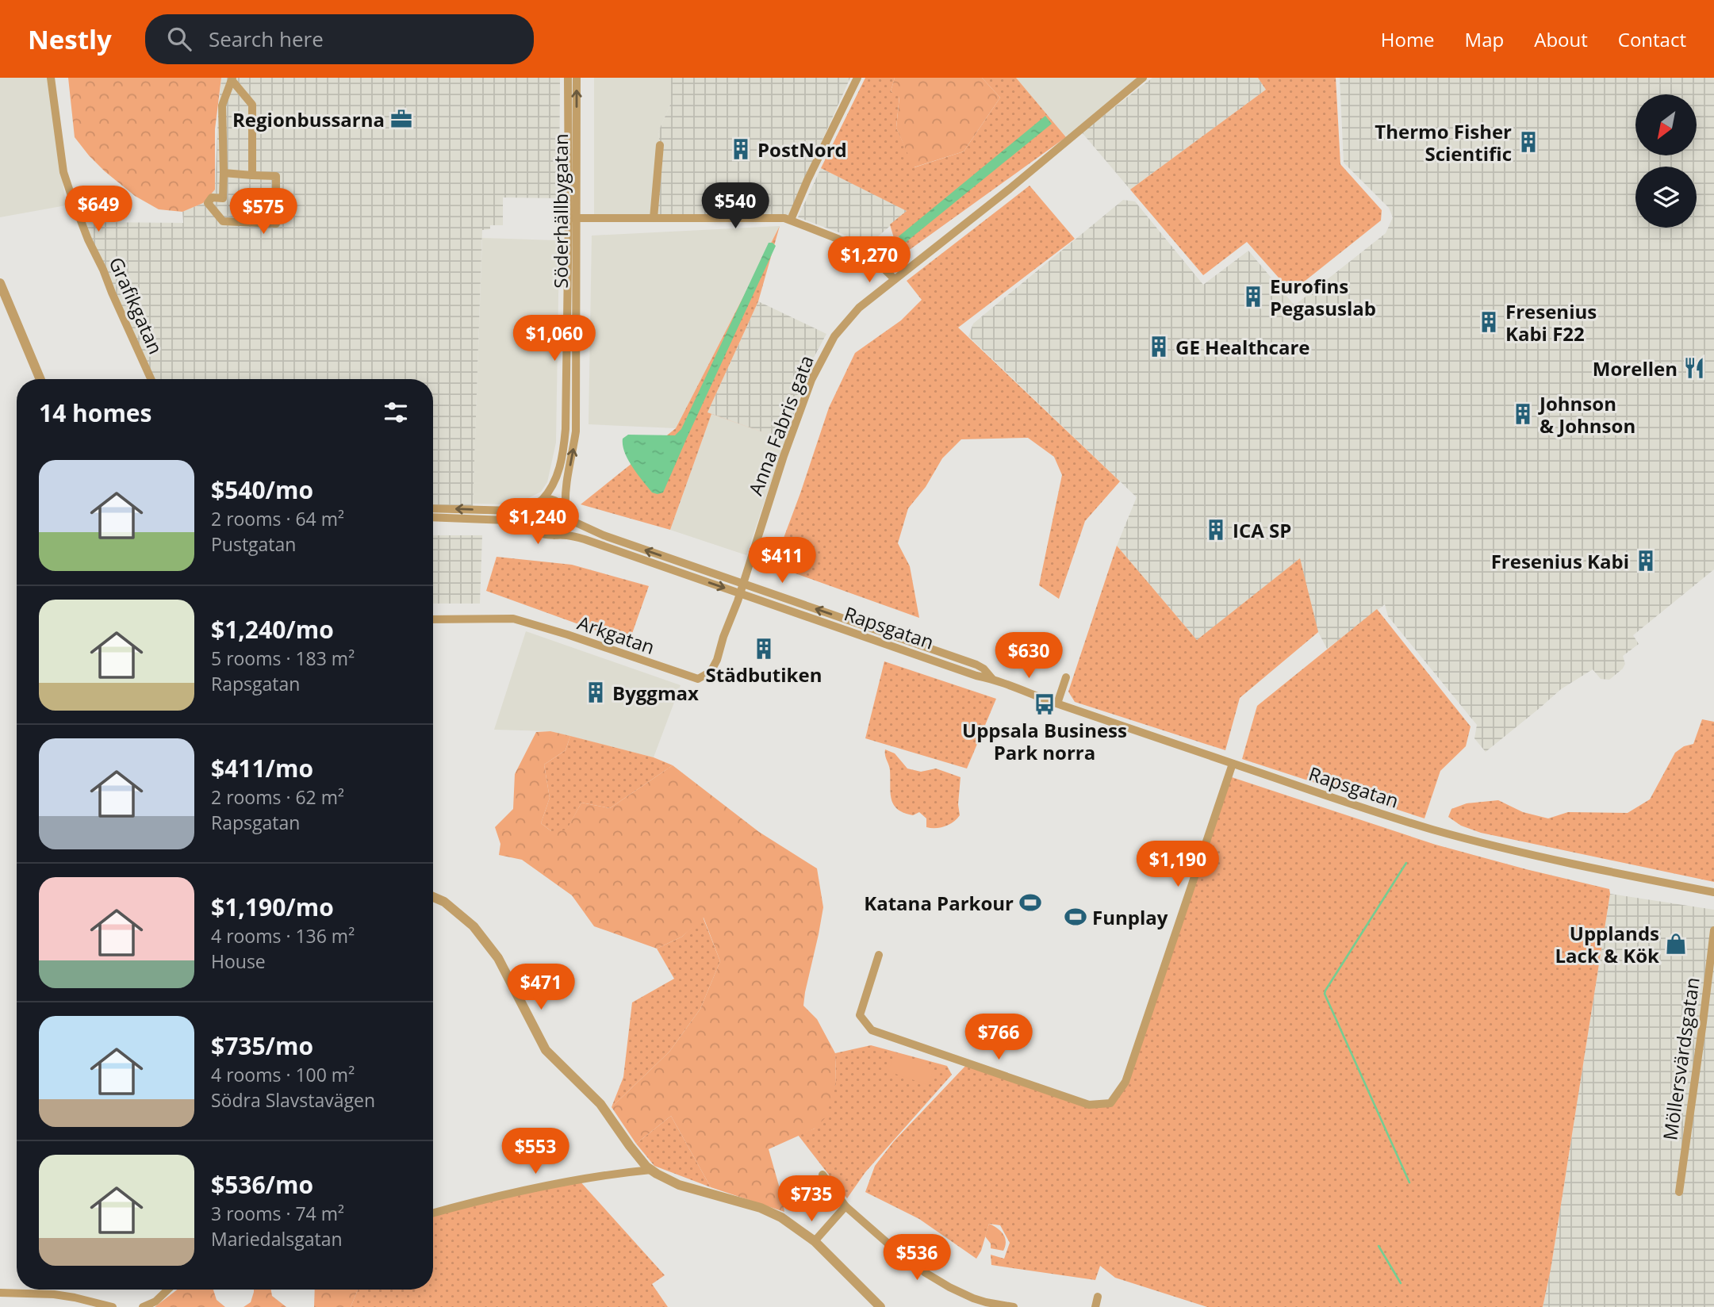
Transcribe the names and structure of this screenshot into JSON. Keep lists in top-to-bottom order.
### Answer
{
  "streets": {
    "street": [
      "Söderhällbygatan",
      "Grafikgatan",
      "Anna Fabris gata",
      "Rapsgatan",
      "Arkgatan",
      "Möllersvärdsgatan"
    ]
  },
  "crossings": [
    ["Söderhällbygatan", "Rapsgatan"],
    ["Anna Fabris gata", "Rapsgatan"],
    ["Anna Fabris gata", "Arkgatan"],
    ["Rapsgatan", "Arkgatan"]
  ],
  "places": {
    "office": ["Regionbussarna"],
    "building": [
      "Thermo Fisher Scientific",
      "PostNord",
      "Eurofins Pegasuslab",
      "Fresenius Kabi F22",
      "GE Healthcare",
      "Johnson & Johnson",
      "ICA SP",
      "Fresenius Kabi",
      "Städbutiken",
      "Byggmax"
    ],
    "restaurant": ["Morellen"],
    "bus stop": ["Uppsala Business Park norra"],
    "sports": ["Katana Parkour", "Funplay"],
    "shop": ["Upplands Lack & Kök"]
  },
  "north": "bottom left",
  "page": {
    "header": "Nestly",
    "search": "Search here",
    "nav": [
      "Home",
      "Map",
      "About",
      "Contact"
    ],
    "price": [
      "$540",
      "$649",
      "$575",
      "$1,270",
      "$1,060",
      "$1,240",
      "$411",
      "$630",
      "$1,190",
      "$471",
      "$766",
      "$553",
      "$735",
      "$536"
    ],
    "heading": "14 homes",
    "list": [
      {
        "name": "$540/mo",
        "note": "2 rooms · 64 m² · Pustgatan"
      },
      {
        "name": "$1,240/mo",
        "note": "5 rooms · 183 m² · Rapsgatan"
      },
      {
        "name": "$411/mo",
        "note": "2 rooms · 62 m² · Rapsgatan"
      },
      {
        "name": "$1,190/mo",
        "note": "4 rooms · 136 m² · House"
      },
      {
        "name": "$735/mo",
        "note": "4 rooms · 100 m² · Södra Slavstavägen"
      },
      {
        "name": "$536/mo",
        "note": "3 rooms · 74 m² · Mariedalsgatan"
      }
    ]
  }
}
